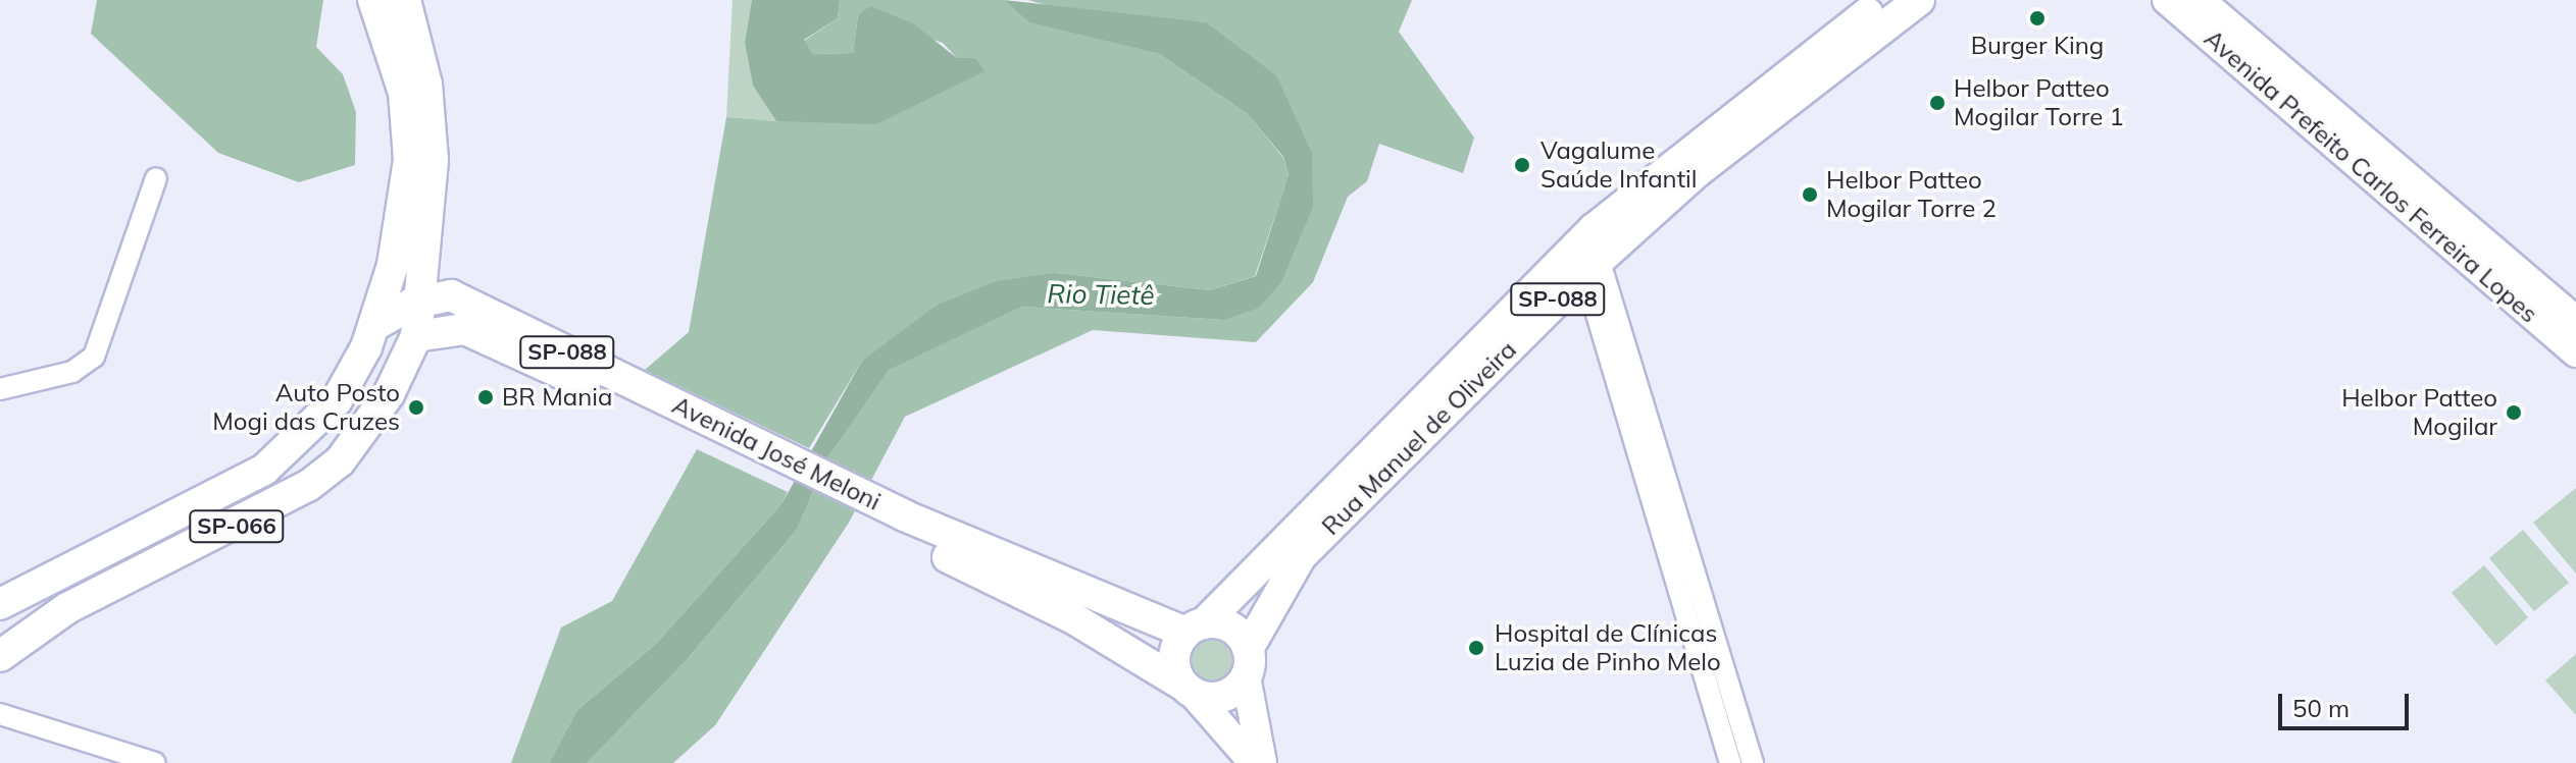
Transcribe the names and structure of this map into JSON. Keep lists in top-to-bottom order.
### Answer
{
  "streets": {
    "main road": [
      "Avenida Prefeito Carlos Ferreira Lopes",
      "SP-088",
      "Rua Manuel de Oliveira",
      "Avenida José Meloni",
      "SP-066"
    ]
  },
  "crossings": [
    ["SP-088", "Rua Manuel de Oliveira"],
    ["SP-088", "Avenida José Meloni"],
    ["Rua Manuel de Oliveira", "Avenida José Meloni"],
    ["Avenida José Meloni", "SP-066"]
  ],
  "water": ["Rio Tietê"],
  "places": [
    "Burger King",
    "Helbor Patteo Mogilar Torre 1",
    "Vagalume Saúde Infantil",
    "Helbor Patteo Mogilar Torre 2",
    "BR Mania",
    "Auto Posto Mogi das Cruzes",
    "Helbor Patteo Mogilar",
    "Hospital de Clínicas Luzia de Pinho Melo"
  ],
  "scale_bar": "50 m"
}
